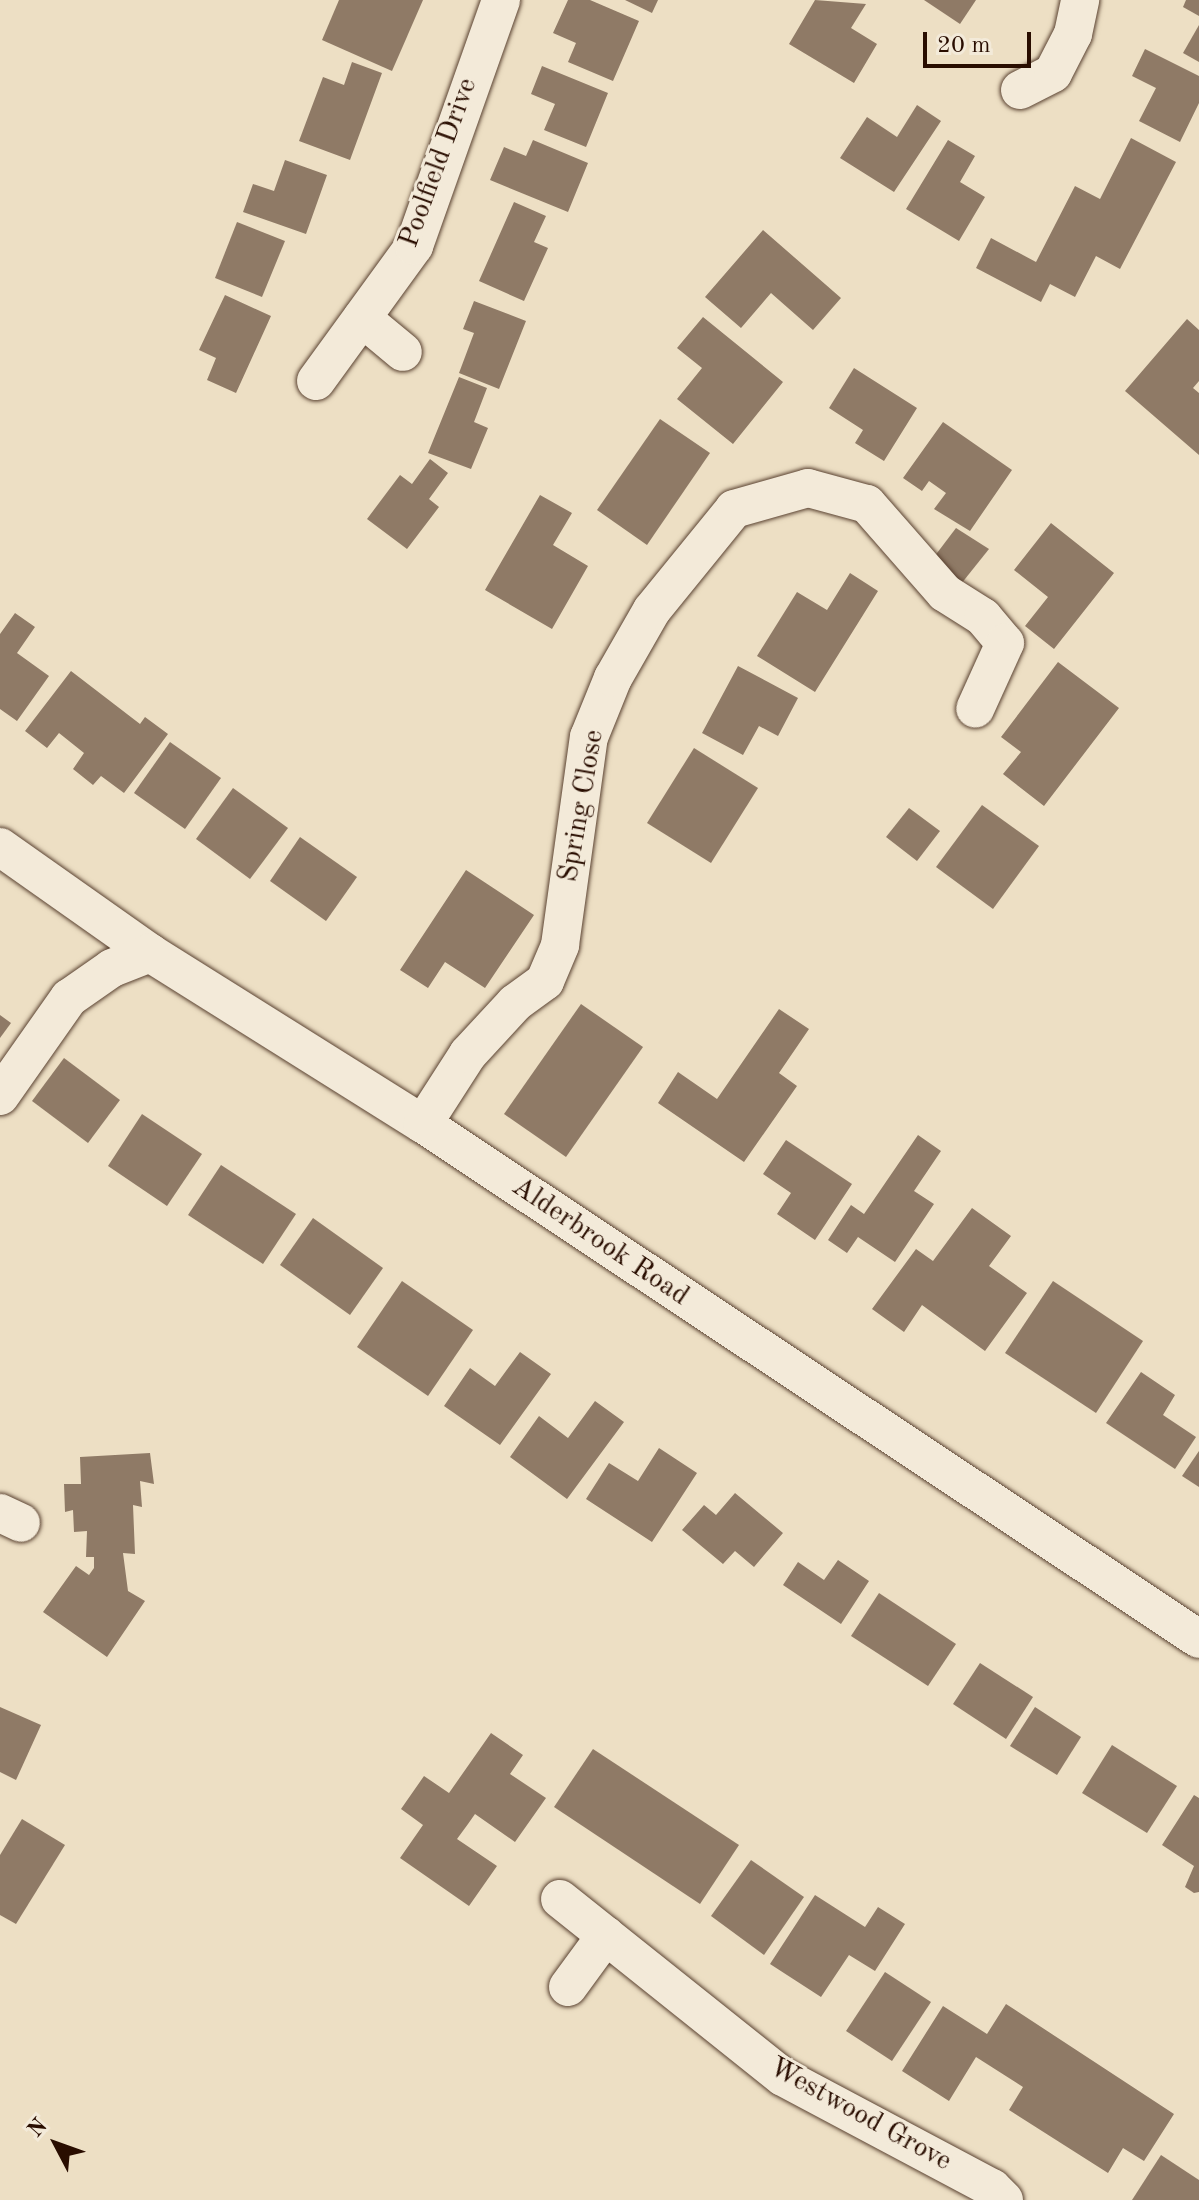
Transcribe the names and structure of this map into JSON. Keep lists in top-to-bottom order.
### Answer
{
  "streets": {
    "street": [
      "Poolfield Drive",
      "Spring Close",
      "Alderbrook Road",
      "Westwood Grove"
    ]
  },
  "crossings": [
    ["Spring Close", "Alderbrook Road"]
  ],
  "scale_bar": "20 m",
  "north": "top left"
}
